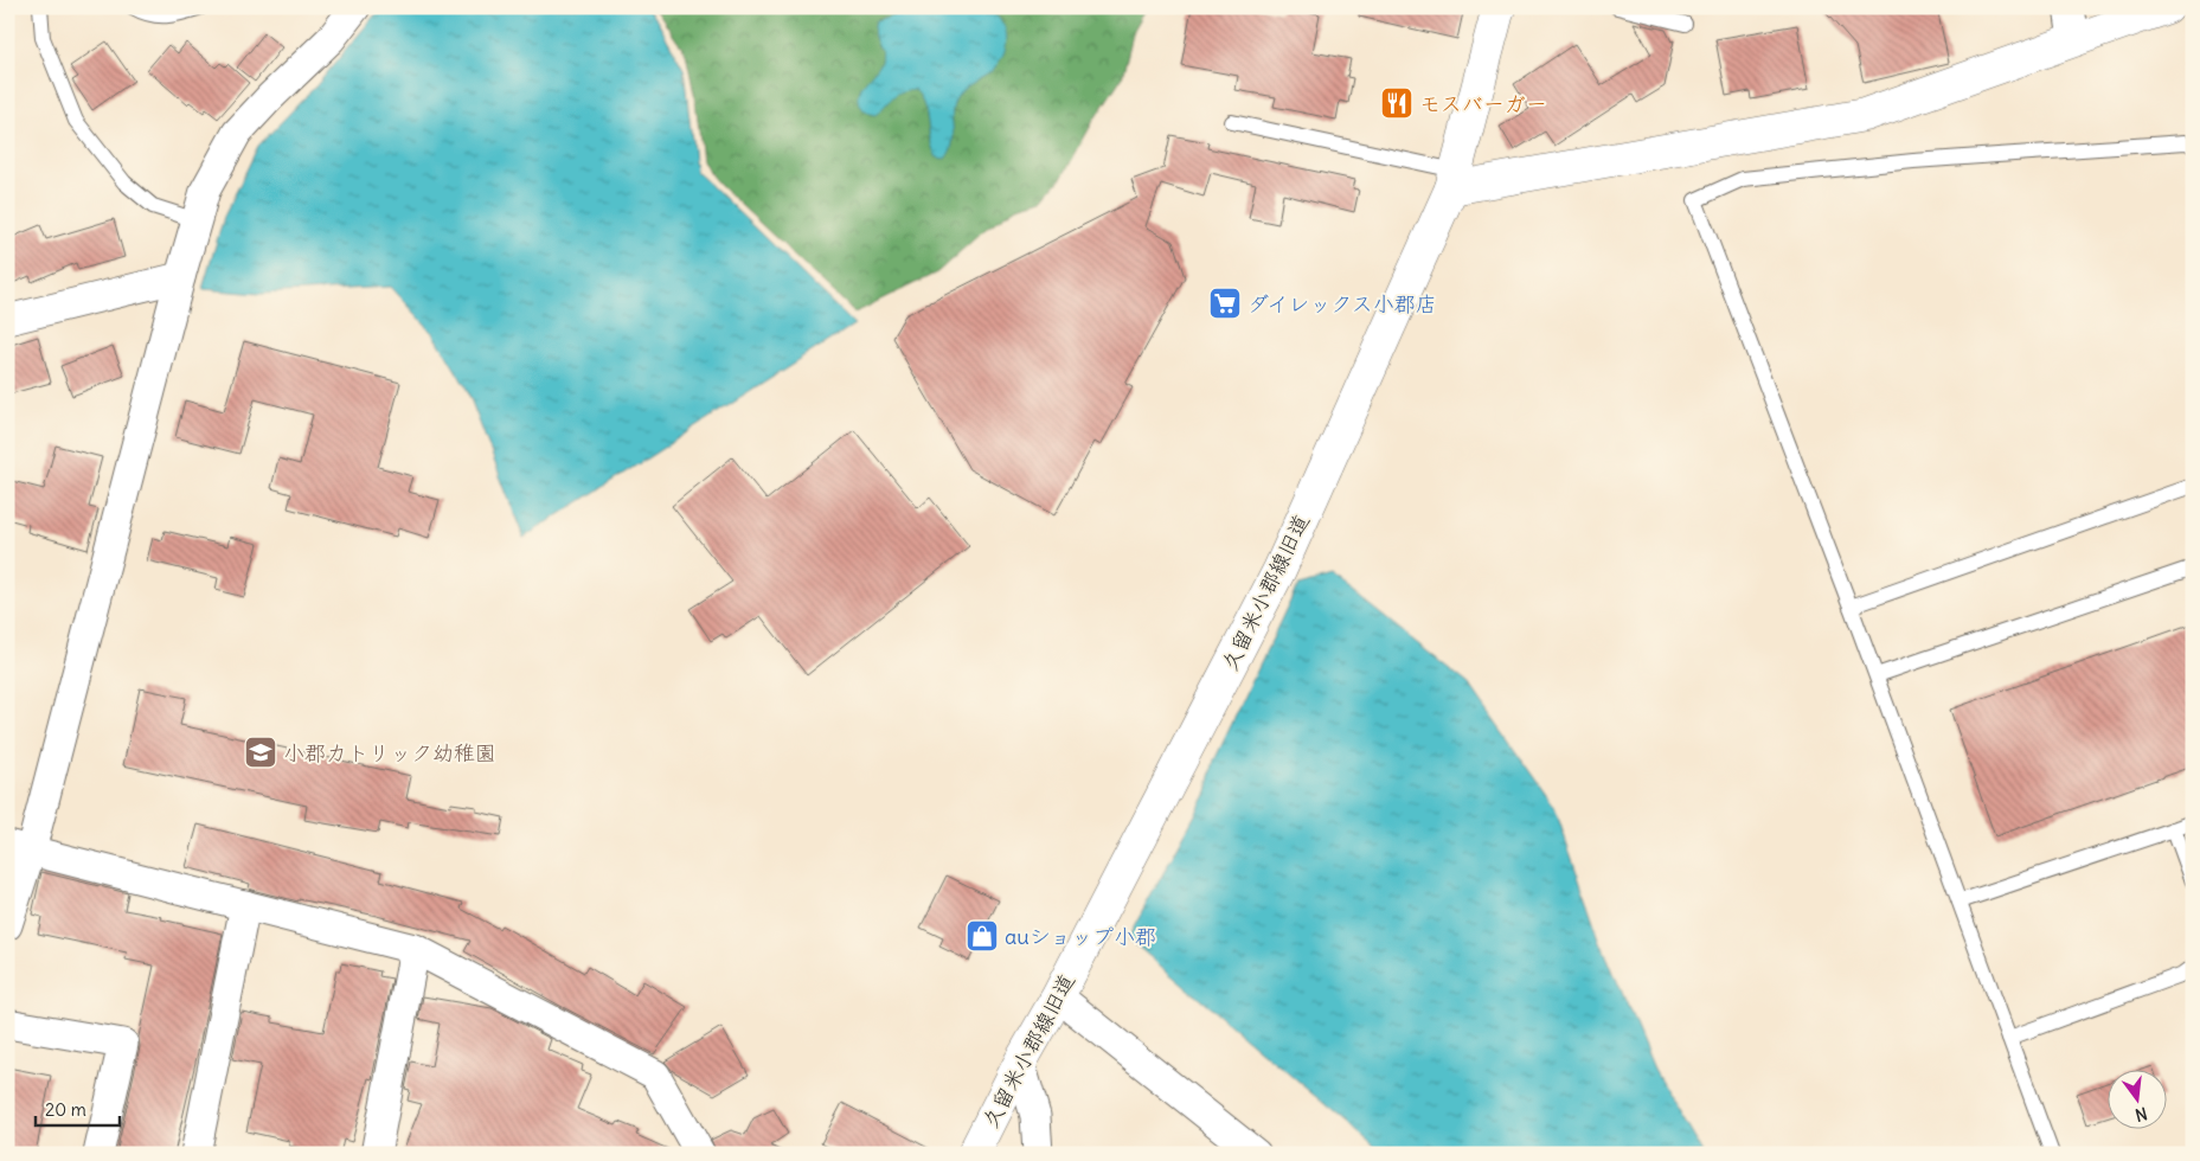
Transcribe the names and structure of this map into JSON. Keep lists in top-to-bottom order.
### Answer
{
  "streets": {
    "street": ["久留米小郡線旧道"]
  },
  "places": {
    "restaurant": ["モスバーガー"],
    "supermarket": ["ダイレックス小郡店"],
    "school or university": ["小郡カトリック幼稚園"],
    "shop": ["auショップ小郡"]
  },
  "scale_bar": "20 m",
  "north": "bottom"
}
